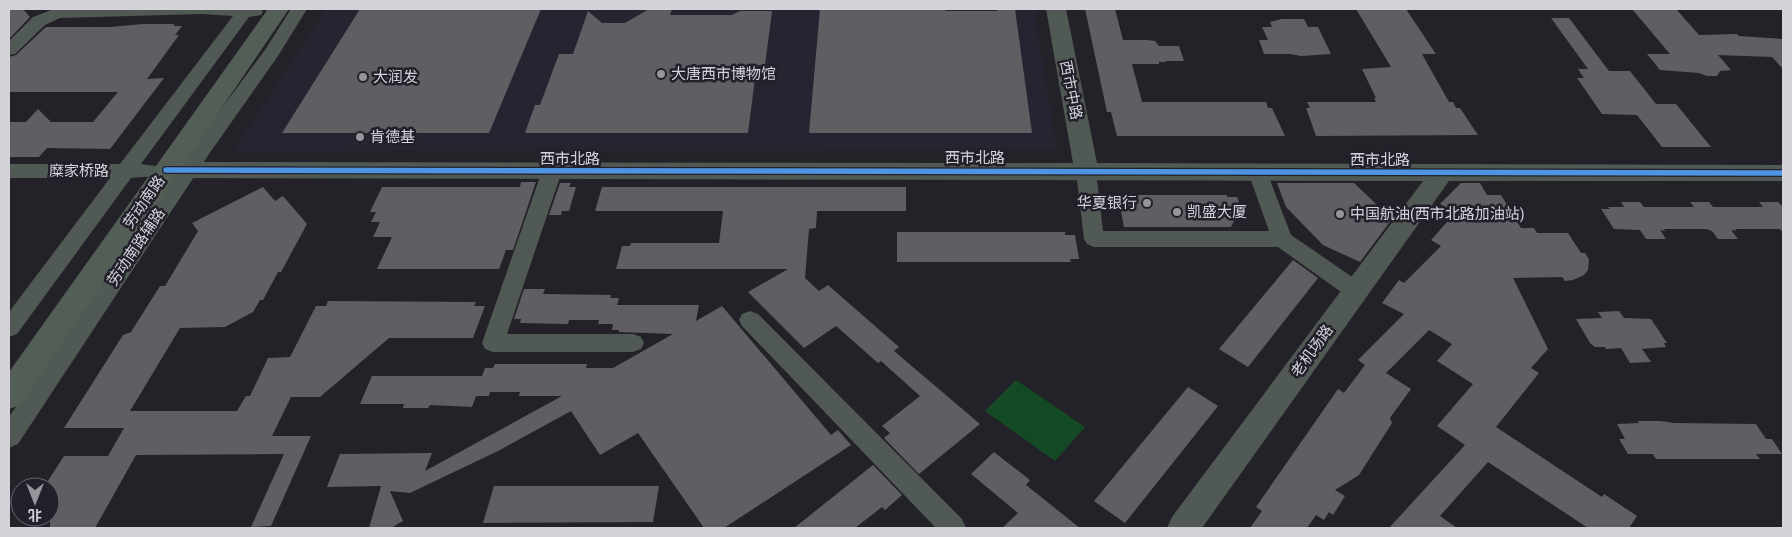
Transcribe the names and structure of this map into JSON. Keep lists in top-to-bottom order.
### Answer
{
  "streets": {
    "main road": ["劳动南路"],
    "street": [
      "西市中路",
      "西市北路",
      "糜家桥路",
      "劳动南路辅路",
      "老机场路"
    ]
  },
  "crossings": [
    ["西市中路", "西市北路"],
    ["西市北路", "糜家桥路"],
    ["西市北路", "劳动南路"],
    ["西市北路", "劳动南路辅路"],
    ["西市北路", "老机场路"],
    ["糜家桥路", "劳动南路"],
    ["糜家桥路", "劳动南路辅路"],
    ["劳动南路", "劳动南路辅路"]
  ],
  "places": [
    "大唐西市博物馆",
    "大润发",
    "肯德基",
    "华夏银行",
    "凯盛大厦",
    "中国航油(西市北路加油站)"
  ],
  "north": "bottom"
}
